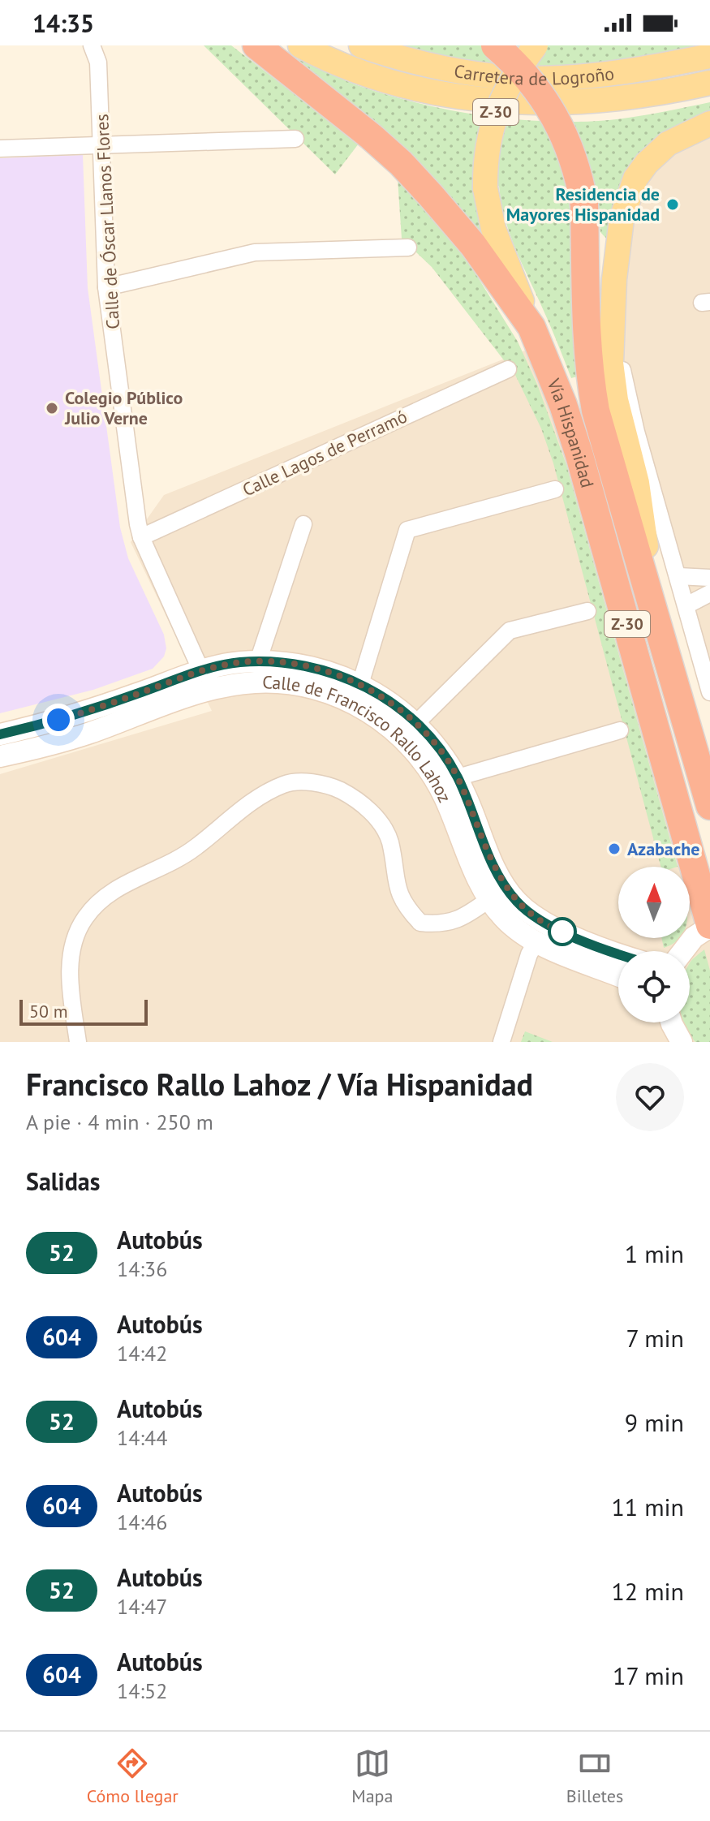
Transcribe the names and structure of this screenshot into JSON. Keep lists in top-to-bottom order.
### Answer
{
  "streets": {
    "highway": ["Z-30", "Vía Hispanidad"],
    "main road": ["Carretera de Logroño"],
    "street": ["Calle de Óscar Llanos Flores", "Calle Lagos de Perramó", "Calle de Francisco Rallo Lahoz"]
  },
  "crossings": [
    ["Z-30", "Vía Hispanidad"],
    ["Calle de Óscar Llanos Flores", "Calle Lagos de Perramó"],
    ["Calle de Óscar Llanos Flores", "Calle de Francisco Rallo Lahoz"]
  ],
  "places": ["Residencia de Mayores Hispanidad", "Colegio Público Julio Verne", "Azabache"],
  "lines": ["bus line 52"],
  "scale_bar": "50 m",
  "north": "top",
  "page": {
    "status": "14:35",
    "scale": "50 m",
    "heading": [
      ["Francisco Rallo Lahoz / Vía Hispanidad", "A pie · 4 min · 250 m"],
      "Salidas"
    ],
    "list": [
      {
        "mark": "52",
        "name": "Autobús",
        "note": "14:36",
        "value": "1 min"
      },
      {
        "mark": "604",
        "name": "Autobús",
        "note": "14:42",
        "value": "7 min"
      },
      {
        "mark": "52",
        "name": "Autobús",
        "note": "14:44",
        "value": "9 min"
      },
      {
        "mark": "604",
        "name": "Autobús",
        "note": "14:46",
        "value": "11 min"
      },
      {
        "mark": "52",
        "name": "Autobús",
        "note": "14:47",
        "value": "12 min"
      },
      {
        "mark": "604",
        "name": "Autobús",
        "note": "14:52",
        "value": "17 min"
      }
    ],
    "tabs": ["Cómo llegar", "Mapa", "Billetes"]
  }
}
